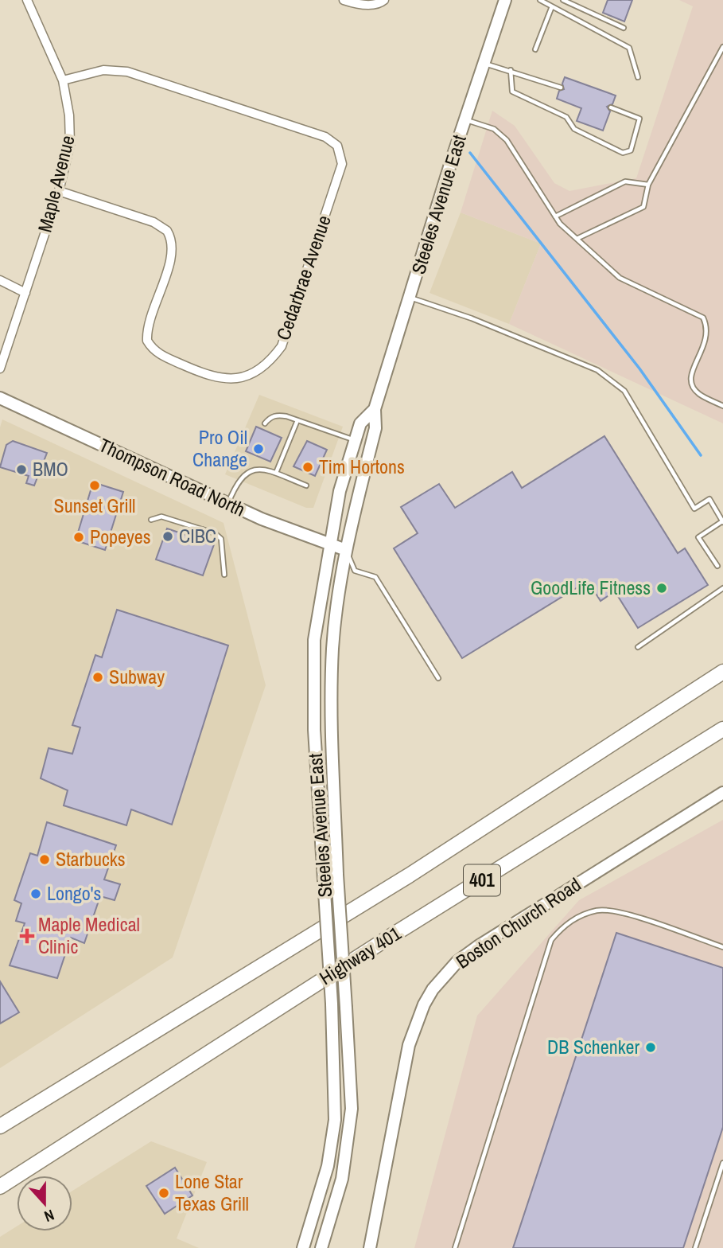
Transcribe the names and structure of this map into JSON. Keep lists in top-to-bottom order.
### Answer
{
  "streets": {
    "highway": ["401", "Highway 401"],
    "main road": ["Steeles Avenue East", "Thompson Road North", "Boston Church Road"],
    "street": ["Maple Avenue", "Cedarbrae Avenue"]
  },
  "crossings": [
    ["Maple Avenue", "Cedarbrae Avenue"],
    ["Steeles Avenue East", "Thompson Road North"]
  ],
  "places": {
    "other": [
      "Pro Oil Change",
      "Tim Hortons",
      "BMO",
      "Sunset Grill",
      "CIBC",
      "Popeyes",
      "GoodLife Fitness",
      "Subway",
      "Starbucks",
      "Longo's",
      "DB Schenker",
      "Lone Star Texas Grill"
    ],
    "health": ["Maple Medical Clinic"]
  },
  "north": "bottom"
}
